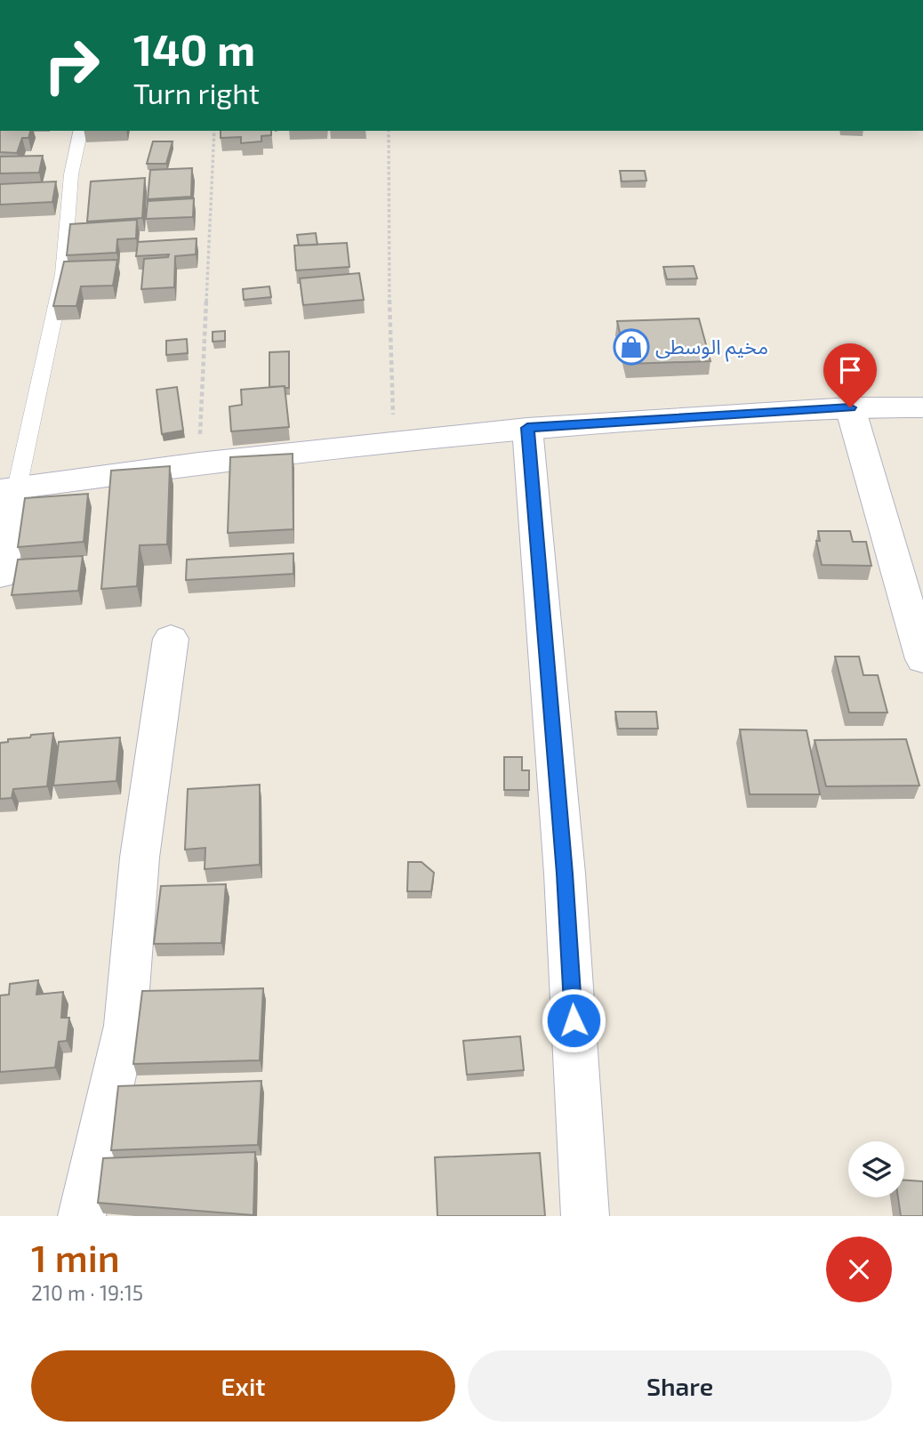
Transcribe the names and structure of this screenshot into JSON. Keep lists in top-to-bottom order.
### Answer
{
  "places": {
    "shop": ["مخيم الوسطى"]
  },
  "page": {
    "turn": ["140 m", "Turn right"],
    "heading": ["1 min", "210 m · 19:15"],
    "buttons": ["Exit", "Share"]
  }
}
